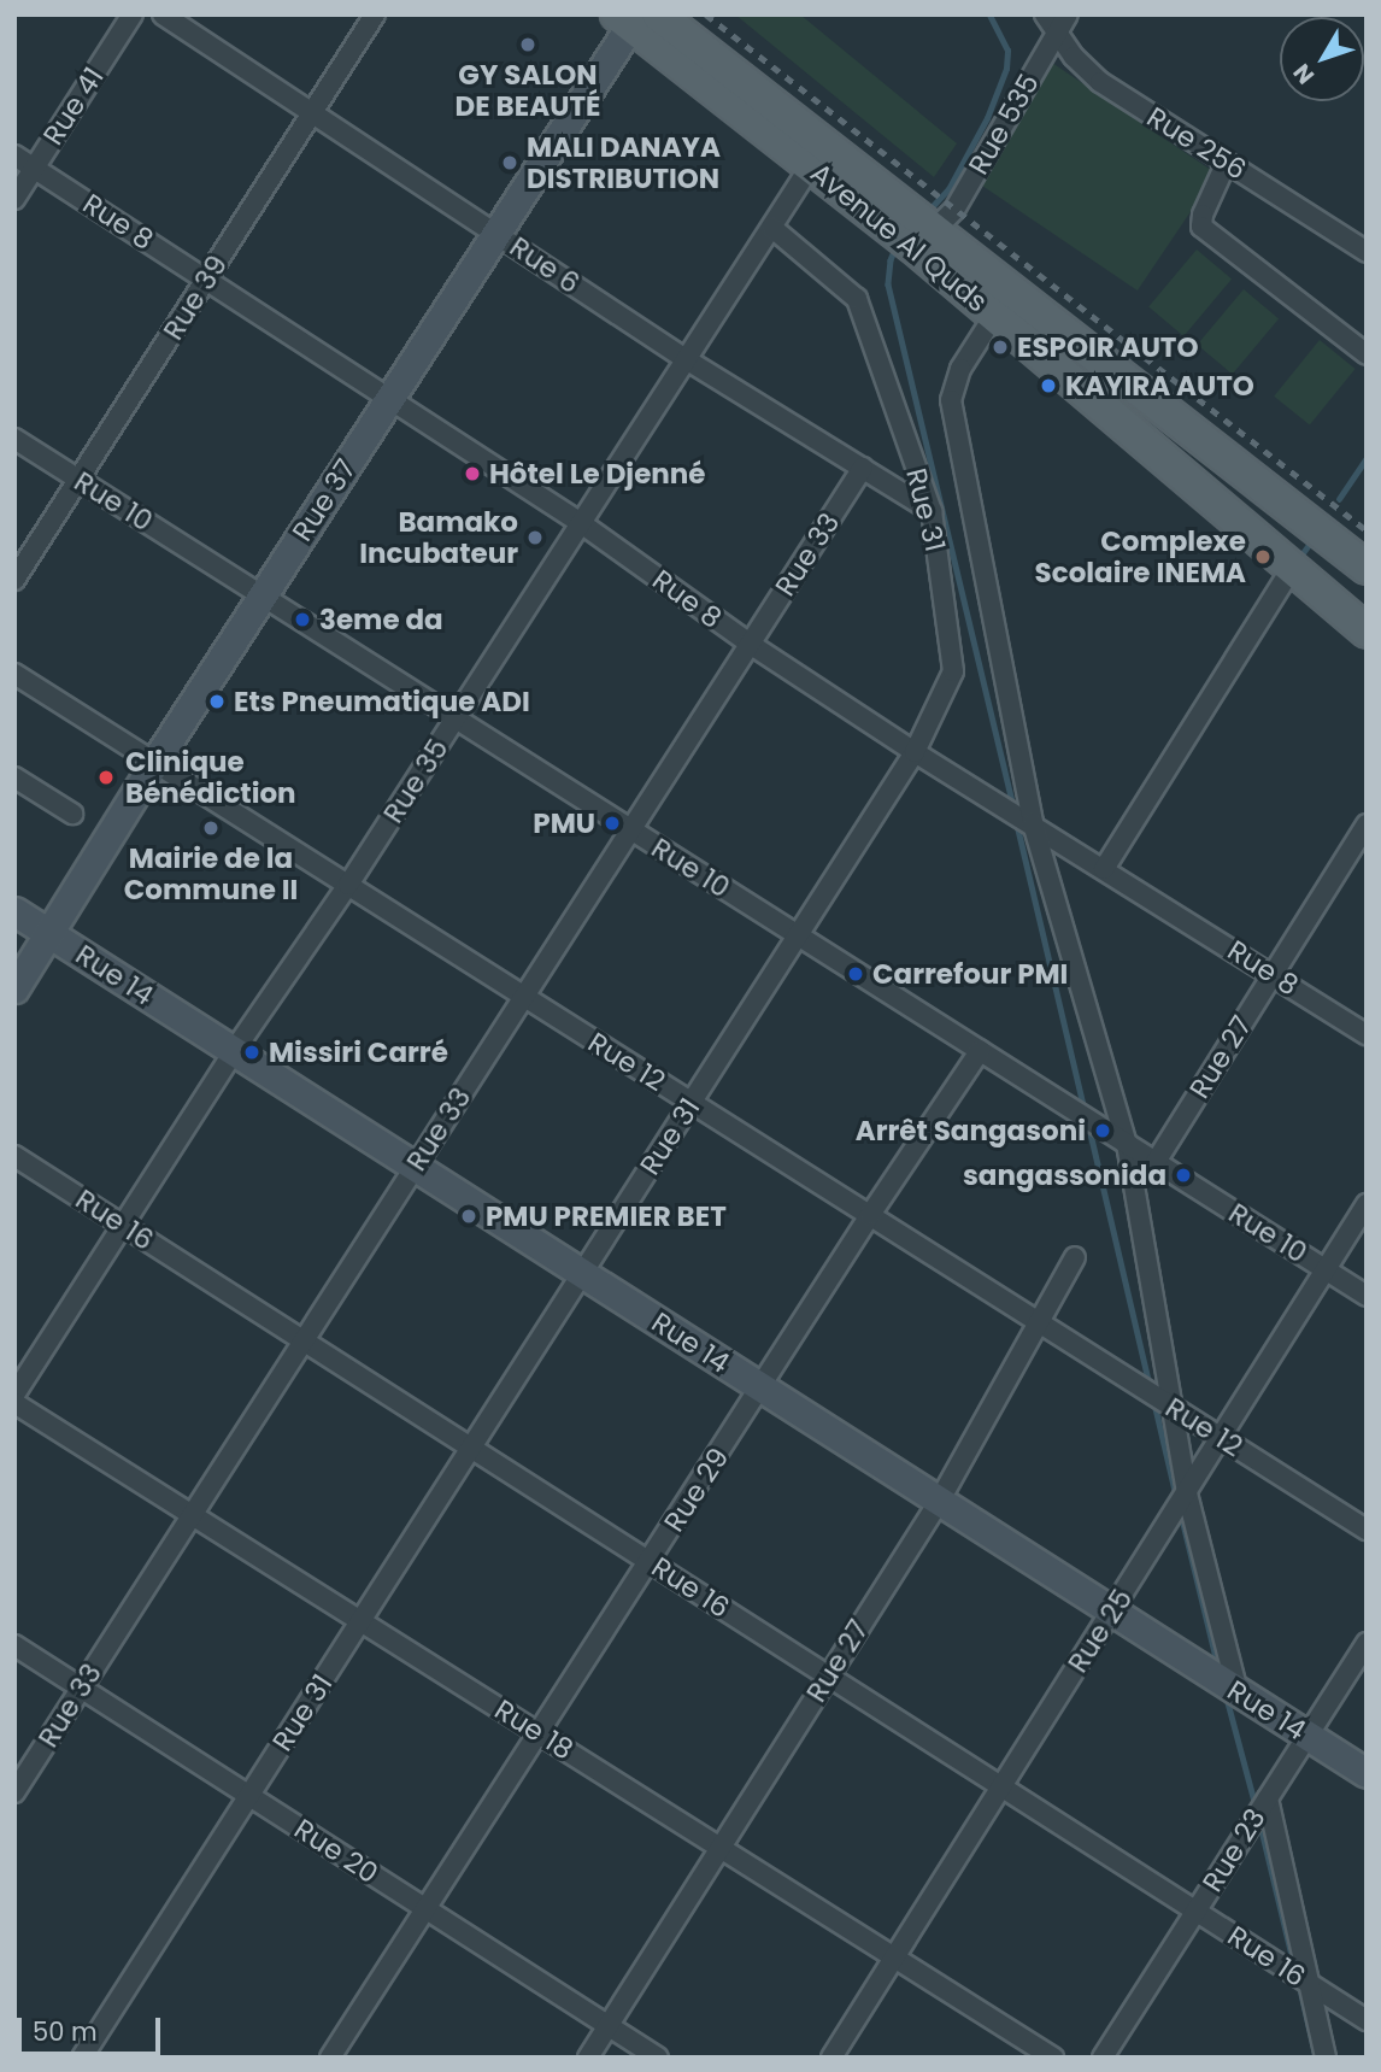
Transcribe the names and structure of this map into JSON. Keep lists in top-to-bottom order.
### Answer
{
  "streets": {
    "main road": ["Avenue Al Quds"],
    "street": [
      "Rue 41",
      "Rue 535",
      "Rue 256",
      "Rue 8",
      "Rue 6",
      "Rue 39",
      "Rue 37",
      "Rue 10",
      "Rue 31",
      "Rue 33",
      "Rue 35",
      "Rue 14",
      "Rue 27",
      "Rue 12",
      "Rue 16",
      "Rue 29",
      "Rue 25",
      "Rue 18",
      "Rue 23",
      "Rue 20"
    ]
  },
  "crossings": [
    ["Rue 41", "Rue 8"],
    ["Rue 535", "Rue 256"],
    ["Rue 535", "Avenue Al Quds"],
    ["Rue 8", "Rue 39"],
    ["Rue 8", "Rue 37"],
    ["Rue 8", "Rue 31"],
    ["Rue 8", "Rue 33"],
    ["Rue 8", "Rue 35"],
    ["Rue 8", "Rue 27"],
    ["Avenue Al Quds", "Rue 37"],
    ["Avenue Al Quds", "Rue 35"],
    ["Rue 6", "Rue 39"],
    ["Rue 6", "Rue 37"],
    ["Rue 6", "Rue 31"],
    ["Rue 6", "Rue 33"],
    ["Rue 6", "Rue 35"],
    ["Rue 39", "Rue 10"],
    ["Rue 37", "Rue 10"],
    ["Rue 37", "Rue 14"],
    ["Rue 37", "Rue 12"],
    ["Rue 10", "Rue 31"],
    ["Rue 10", "Rue 33"],
    ["Rue 10", "Rue 35"],
    ["Rue 10", "Rue 27"],
    ["Rue 10", "Rue 29"],
    ["Rue 10", "Rue 25"],
    ["Rue 31", "Rue 35"],
    ["Rue 31", "Rue 14"],
    ["Rue 31", "Rue 12"],
    ["Rue 31", "Rue 16"],
    ["Rue 31", "Rue 18"],
    ["Rue 31", "Rue 20"],
    ["Rue 33", "Rue 14"],
    ["Rue 33", "Rue 12"],
    ["Rue 33", "Rue 16"],
    ["Rue 33", "Rue 18"],
    ["Rue 33", "Rue 20"],
    ["Rue 35", "Rue 14"],
    ["Rue 35", "Rue 12"],
    ["Rue 35", "Rue 16"],
    ["Rue 14", "Rue 27"],
    ["Rue 14", "Rue 29"],
    ["Rue 14", "Rue 25"],
    ["Rue 14", "Rue 23"],
    ["Rue 27", "Rue 12"],
    ["Rue 27", "Rue 16"],
    ["Rue 27", "Rue 18"],
    ["Rue 27", "Rue 20"],
    ["Rue 12", "Rue 29"],
    ["Rue 12", "Rue 25"],
    ["Rue 16", "Rue 29"],
    ["Rue 16", "Rue 25"],
    ["Rue 16", "Rue 23"],
    ["Rue 29", "Rue 18"],
    ["Rue 29", "Rue 20"],
    ["Rue 25", "Rue 18"]
  ],
  "places": [
    "GY SALON DE BEAUTÉ",
    "MALI DANAYA DISTRIBUTION",
    "ESPOIR AUTO",
    "KAYIRA AUTO",
    "Hôtel Le Djenné",
    "Bamako Incubateur",
    "Complexe Scolaire INEMA",
    "3eme da",
    "Ets Pneumatique ADI",
    "Clinique Bénédiction",
    "PMU",
    "Mairie de la Commune II",
    "Carrefour PMI",
    "Missiri Carré",
    "Arrêt Sangasoni",
    "sangassonida",
    "PMU PREMIER BET"
  ],
  "scale_bar": "50 m",
  "north": "bottom left"
}
